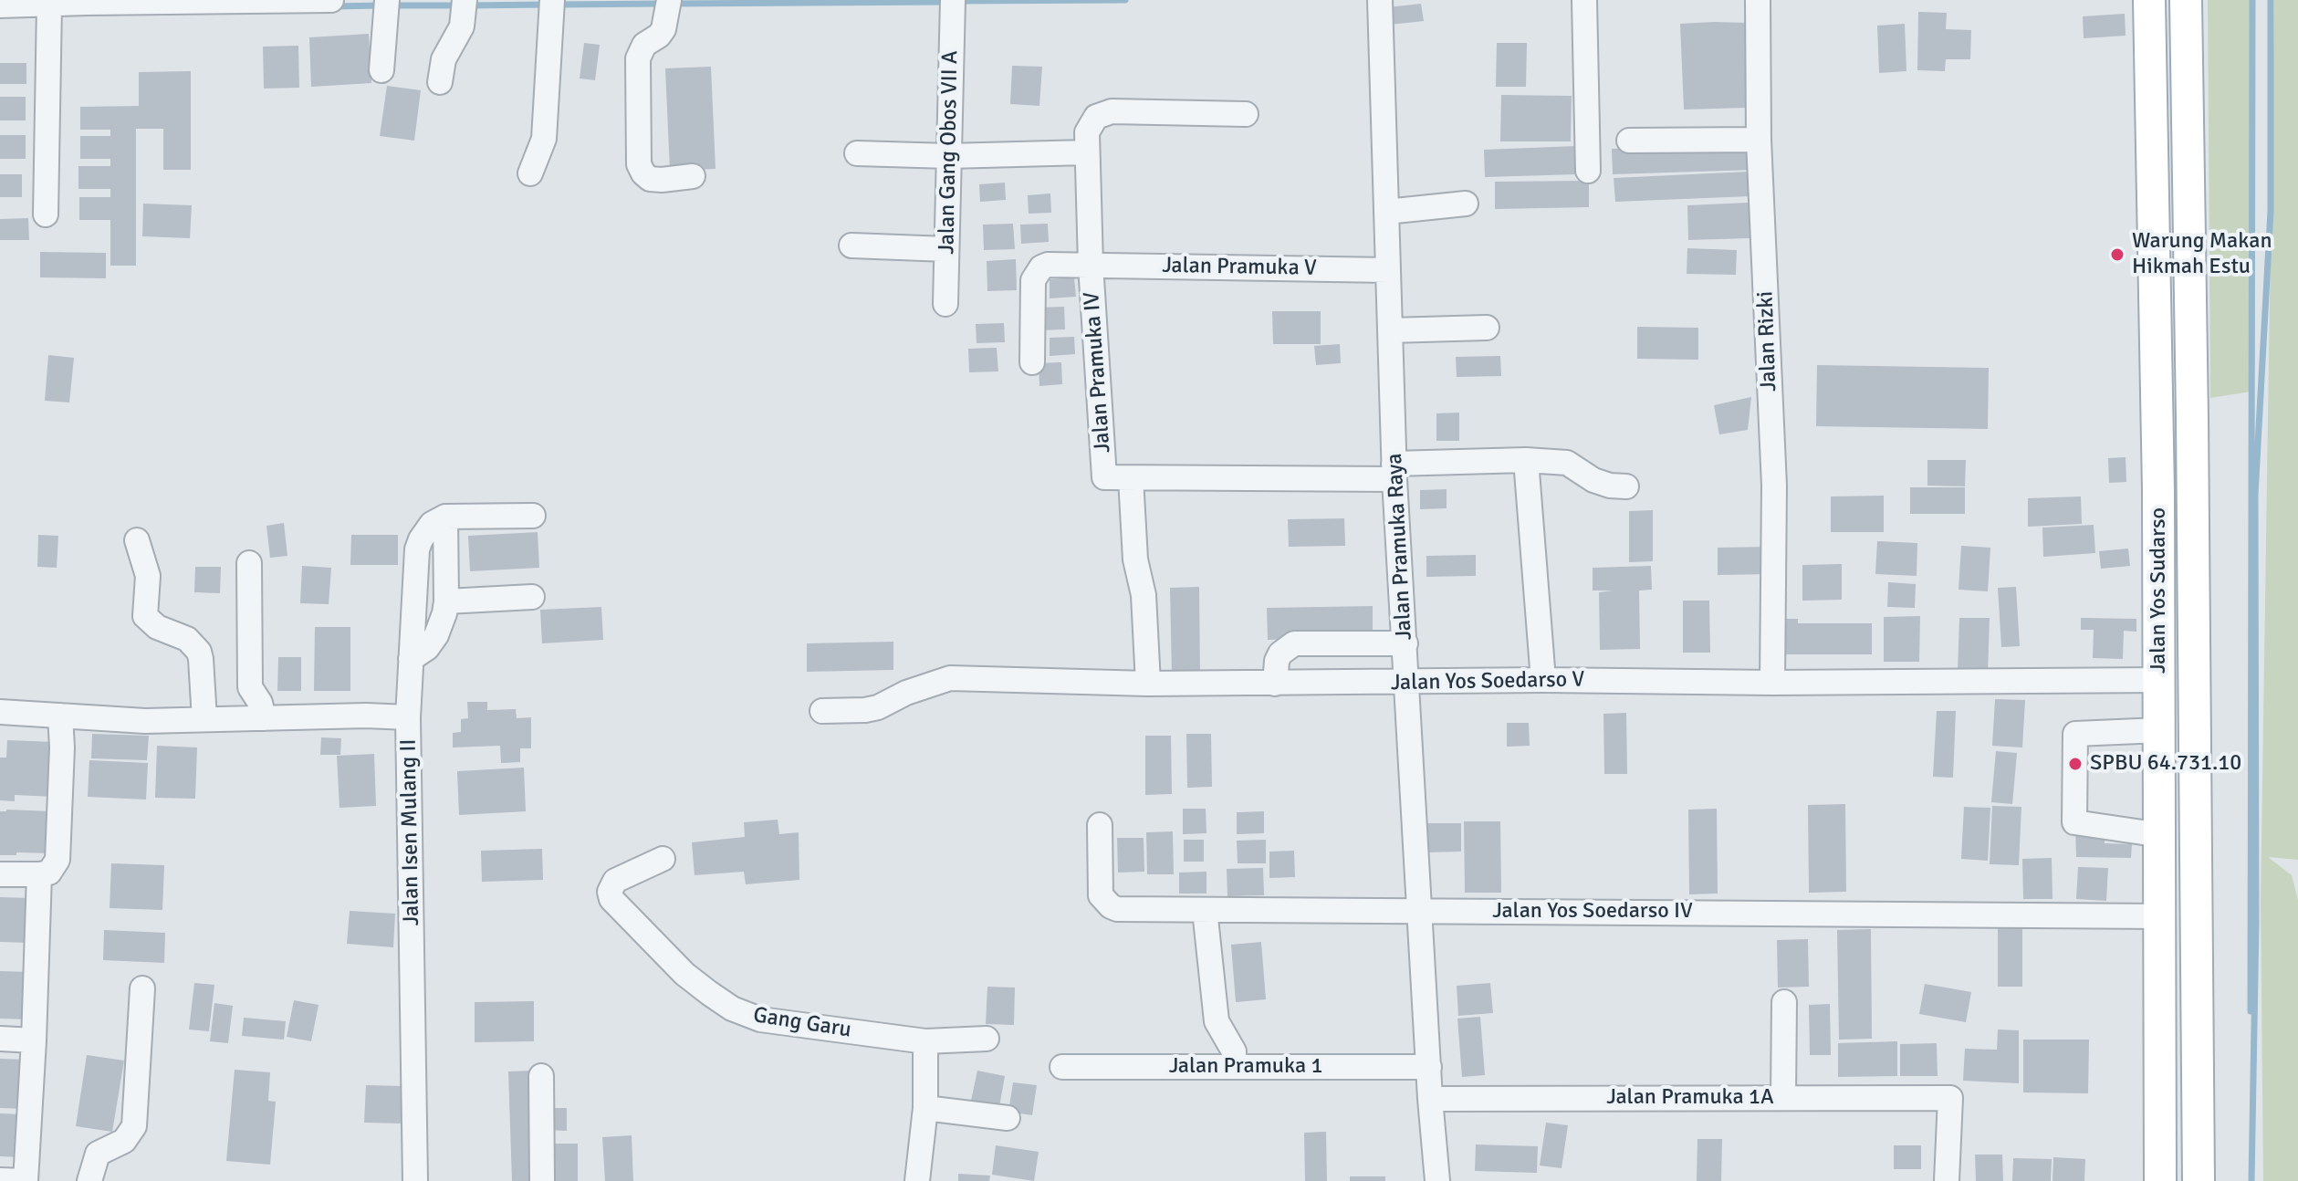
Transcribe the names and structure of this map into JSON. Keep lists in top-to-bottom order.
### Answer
{
  "streets": {
    "main road": ["Jalan Yos Sudarso"],
    "street": [
      "Jalan Gang Obos VII A",
      "Jalan Pramuka V",
      "Jalan Rizki",
      "Jalan Pramuka IV",
      "Jalan Pramuka Raya",
      "Jalan Yos Soedarso V",
      "Jalan Isen Mulang II",
      "Jalan Yos Soedarso IV",
      "Gang Garu",
      "Jalan Pramuka 1",
      "Jalan Pramuka 1A"
    ]
  },
  "crossings": [
    ["Jalan Pramuka V", "Jalan Pramuka IV"],
    ["Jalan Pramuka V", "Jalan Pramuka Raya"],
    ["Jalan Rizki", "Jalan Yos Soedarso V"],
    ["Jalan Pramuka IV", "Jalan Pramuka Raya"],
    ["Jalan Pramuka Raya", "Jalan Yos Soedarso V"],
    ["Jalan Pramuka Raya", "Jalan Yos Soedarso IV"],
    ["Jalan Pramuka Raya", "Jalan Pramuka 1"],
    ["Jalan Pramuka Raya", "Jalan Pramuka 1A"],
    ["Jalan Yos Sudarso", "Jalan Yos Soedarso V"],
    ["Jalan Yos Sudarso", "Jalan Yos Soedarso IV"]
  ],
  "places": ["Warung Makan Hikmah Estu", "SPBU 64.731.10"]
}
